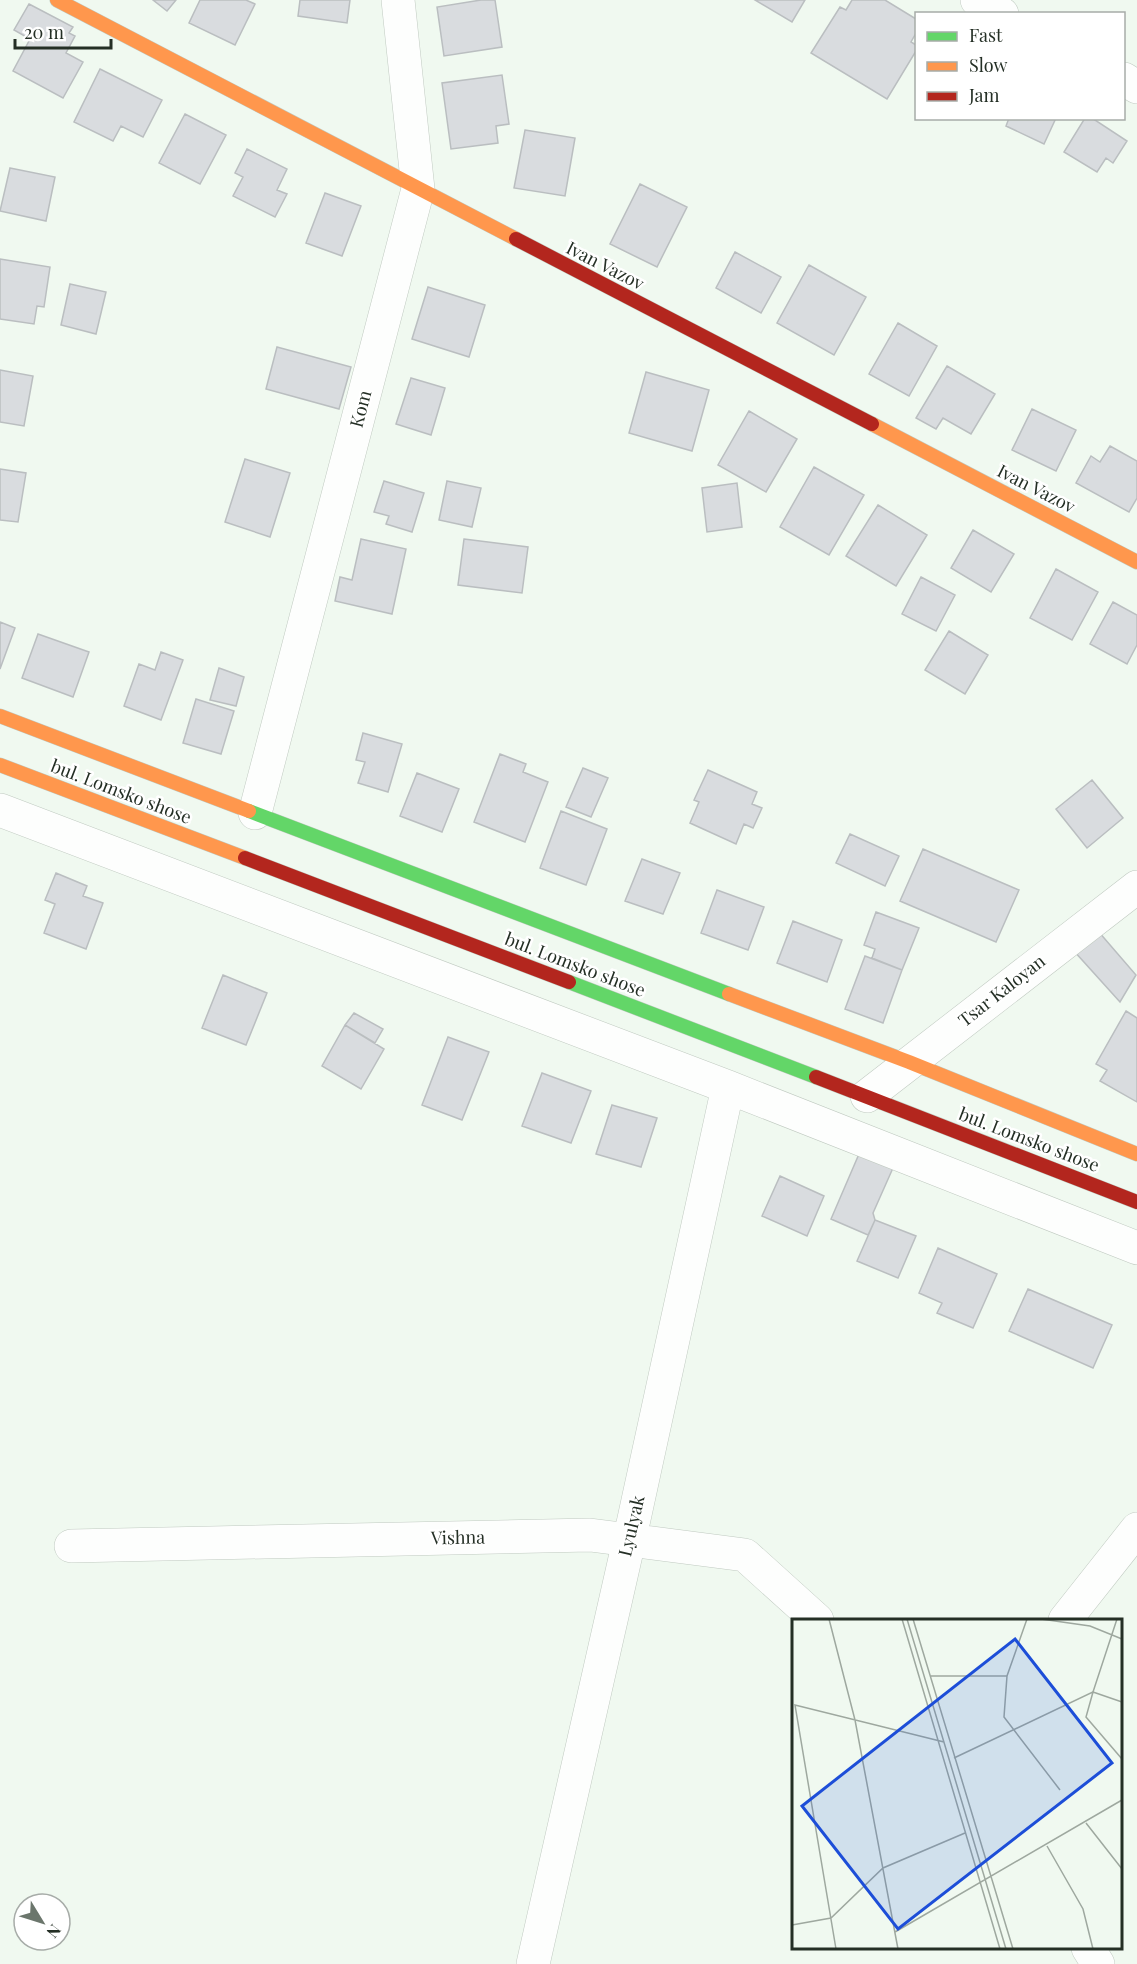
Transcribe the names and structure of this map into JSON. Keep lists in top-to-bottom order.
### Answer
{
  "streets": {
    "street": [
      "Ivan Vazov",
      "Kom",
      "bul. Lomsko shose",
      "Tsar Kaloyan",
      "Lyulyak",
      "Vishna"
    ]
  },
  "crossings": [
    ["Ivan Vazov", "Kom"],
    ["bul. Lomsko shose", "Tsar Kaloyan"],
    ["Lyulyak", "Vishna"]
  ],
  "legend": ["Fast", "Slow", "Jam"],
  "scale_bar": "20 m",
  "north": "bottom right"
}
